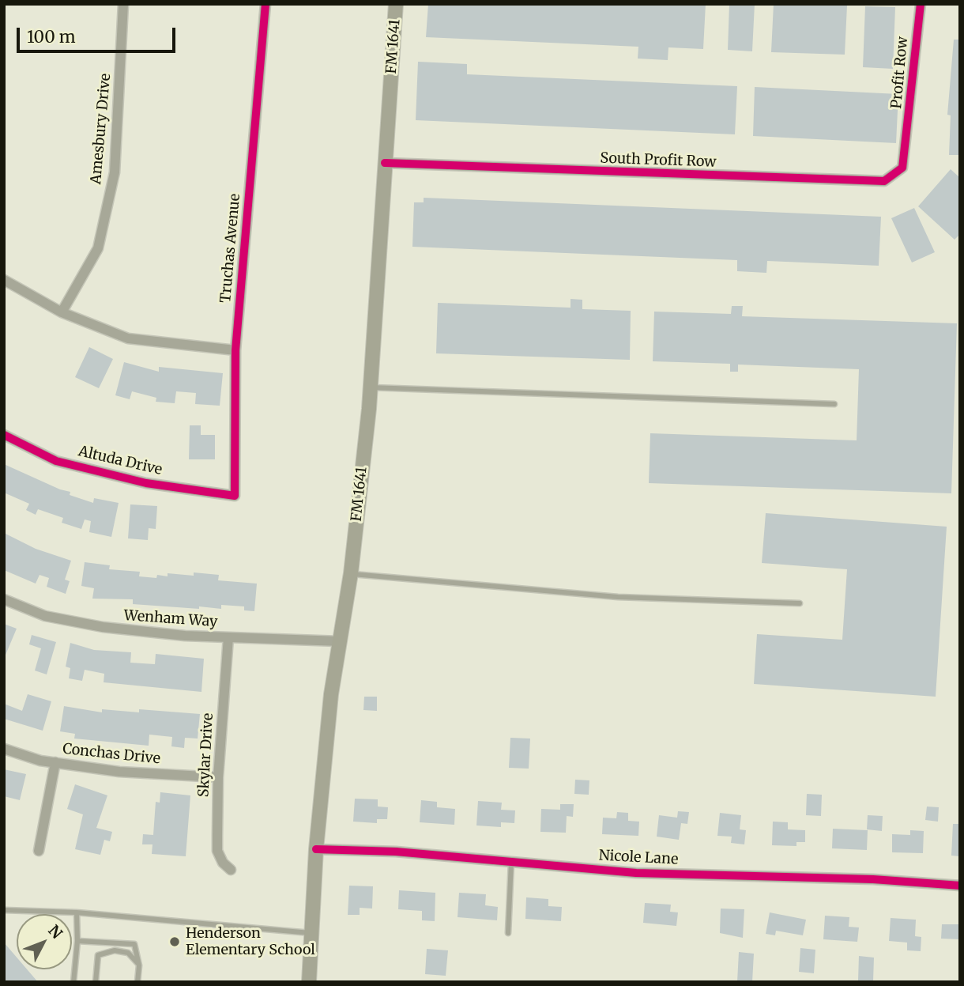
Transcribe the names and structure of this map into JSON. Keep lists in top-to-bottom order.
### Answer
{
  "streets": {
    "main road": ["FM 1641"],
    "street": [
      "Profit Row",
      "Amesbury Drive",
      "South Profit Row",
      "Truchas Avenue",
      "Altuda Drive",
      "Wenham Way",
      "Conchas Drive",
      "Skylar Drive",
      "Nicole Lane"
    ]
  },
  "crossings": [
    ["FM 1641", "South Profit Row"],
    ["FM 1641", "Wenham Way"],
    ["FM 1641", "Nicole Lane"],
    ["Profit Row", "South Profit Row"],
    ["Truchas Avenue", "Altuda Drive"],
    ["Wenham Way", "Skylar Drive"],
    ["Conchas Drive", "Skylar Drive"]
  ],
  "places": ["Henderson Elementary School"],
  "scale_bar": "100 m",
  "north": "top right"
}
